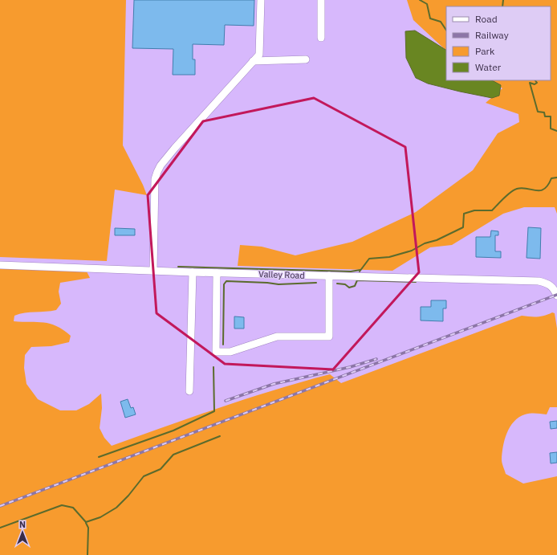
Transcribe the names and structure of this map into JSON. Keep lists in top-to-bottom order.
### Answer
{
  "streets": {
    "street": ["Valley Road"]
  },
  "legend": [
    "Road",
    "Railway",
    "Park",
    "Water"
  ],
  "north": "top"
}
